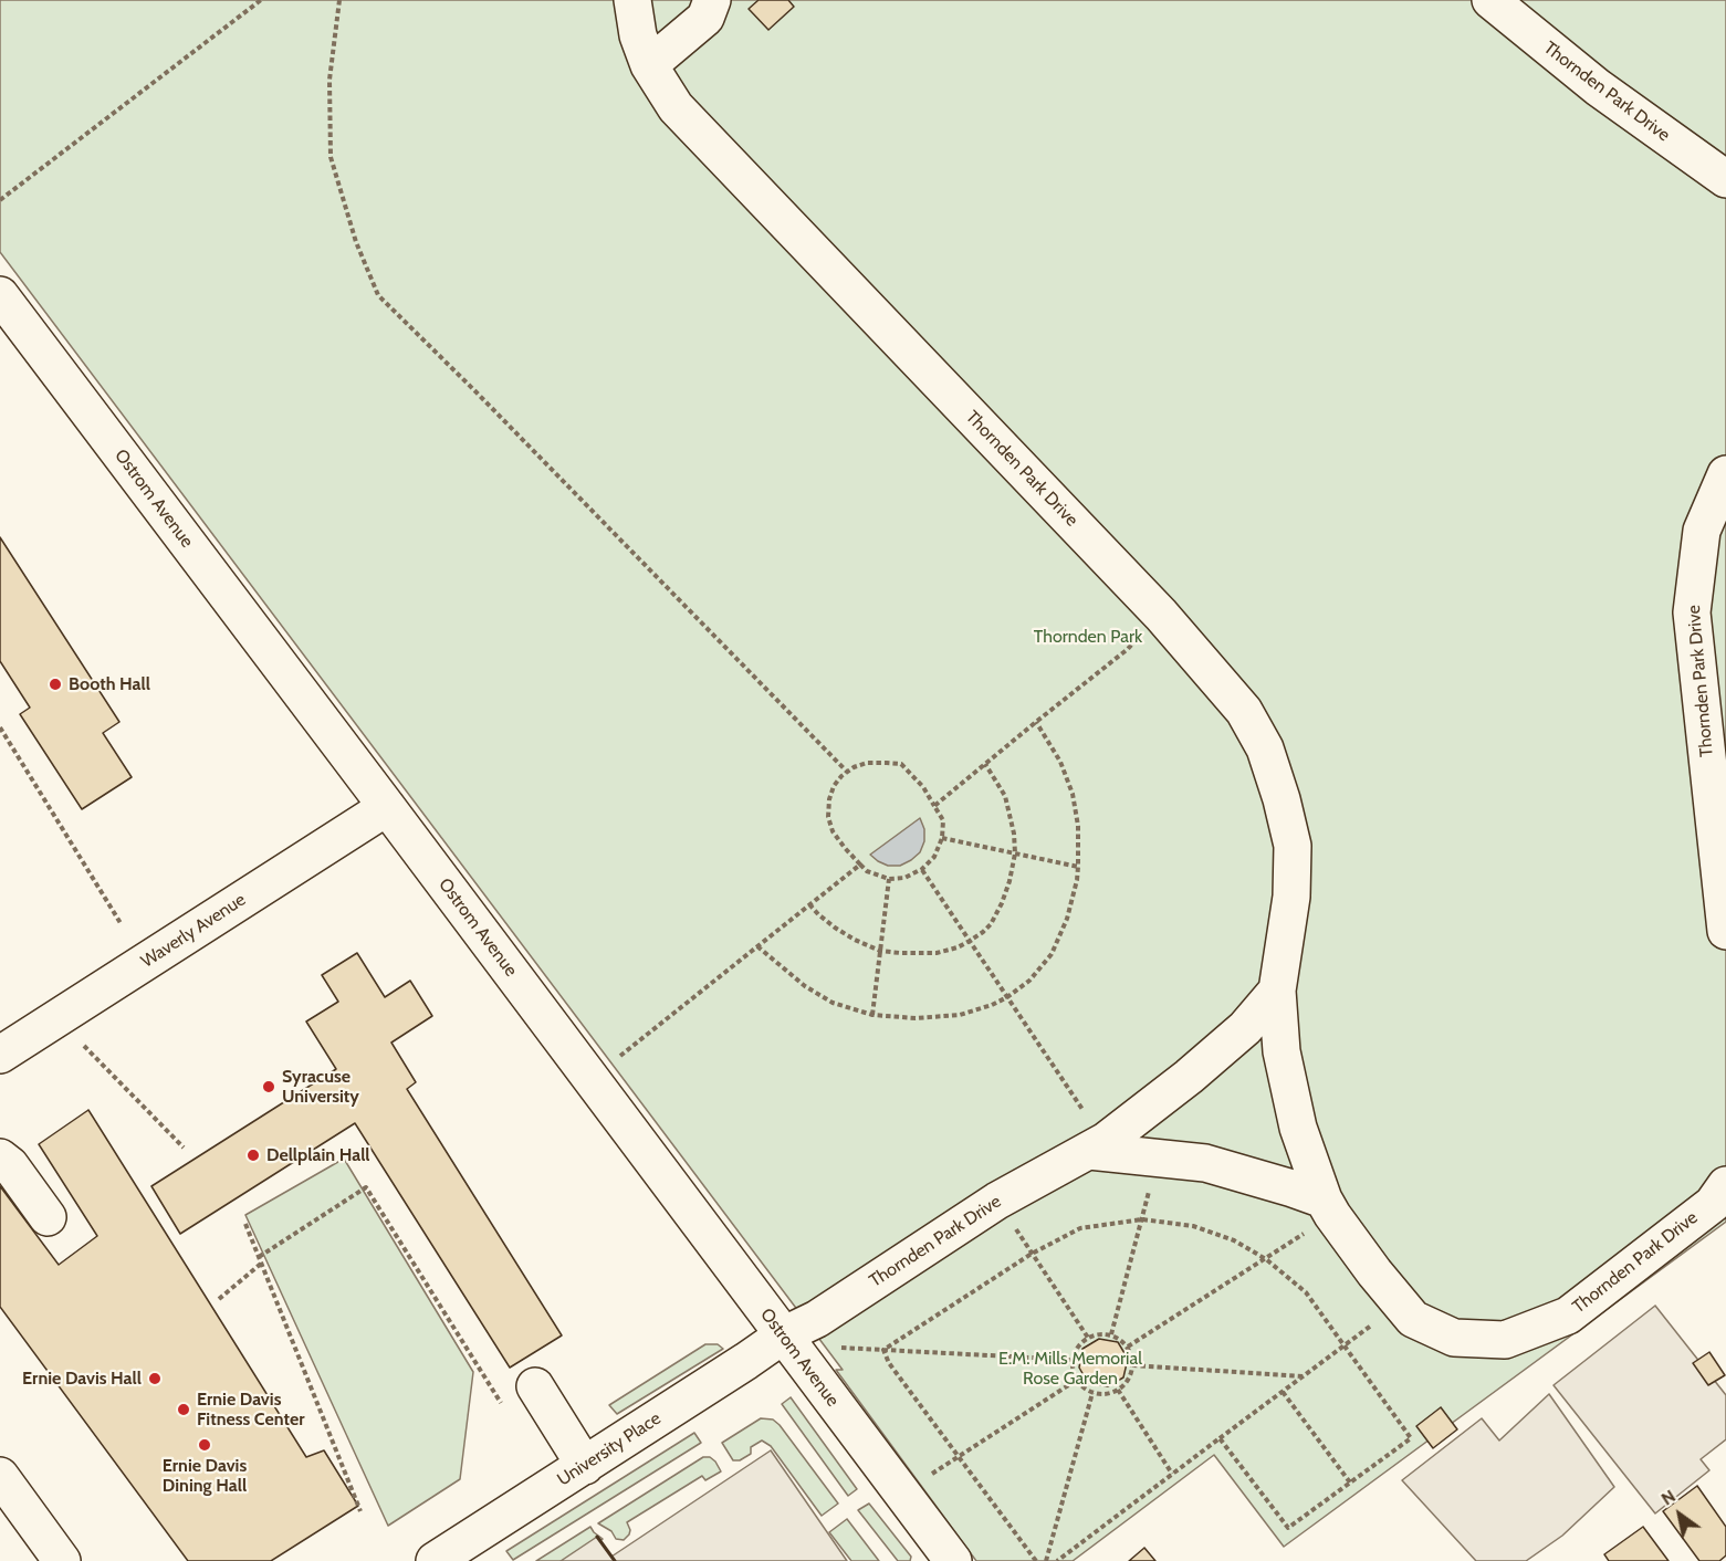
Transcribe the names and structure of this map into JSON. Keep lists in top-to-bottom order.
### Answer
{
  "streets": {
    "street": [
      "Thornden Park Drive",
      "Ostrom Avenue",
      "Waverly Avenue",
      "University Place"
    ]
  },
  "crossings": [
    ["Thornden Park Drive", "Ostrom Avenue"],
    ["Thornden Park Drive", "University Place"],
    ["Ostrom Avenue", "Waverly Avenue"],
    ["Ostrom Avenue", "University Place"]
  ],
  "parks": ["Thornden Park", "E.M. Mills Memorial Rose Garden"],
  "places": [
    "Booth Hall",
    "Syracuse University",
    "Dellplain Hall",
    "Ernie Davis Hall",
    "Ernie Davis Fitness Center",
    "Ernie Davis Dining Hall"
  ],
  "north": "top left"
}
